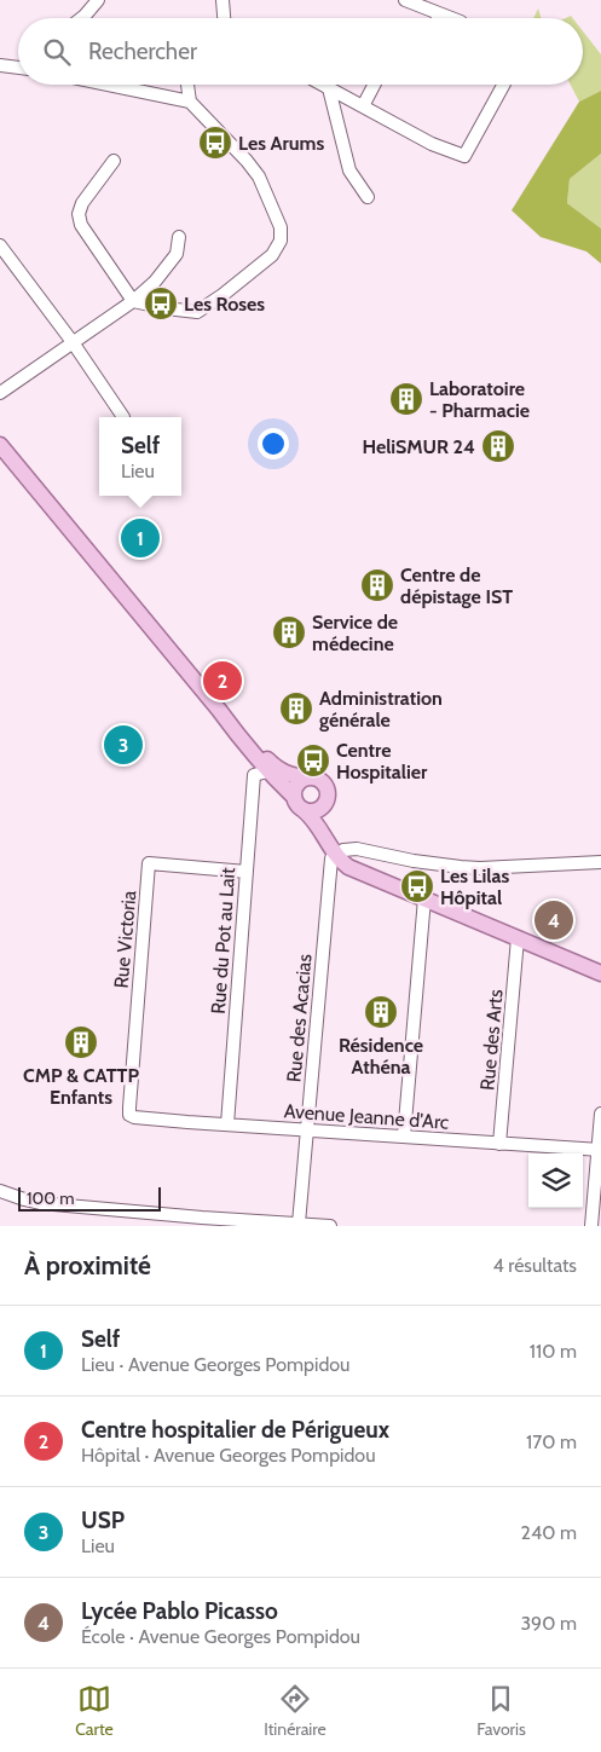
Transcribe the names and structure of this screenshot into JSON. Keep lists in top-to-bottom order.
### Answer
{
  "streets": {
    "street": [
      "Rue Victoria",
      "Rue du Pot au Lait",
      "Rue des Acacias",
      "Rue des Arts",
      "Avenue Jeanne d'Arc"
    ]
  },
  "crossings": [
    ["Rue Victoria", "Rue du Pot au Lait"],
    ["Rue Victoria", "Avenue Jeanne d'Arc"],
    ["Rue du Pot au Lait", "Avenue Jeanne d'Arc"],
    ["Rue des Acacias", "Avenue Jeanne d'Arc"],
    ["Rue des Arts", "Avenue Jeanne d'Arc"]
  ],
  "places": {
    "bus stop": [
      "Les Arums",
      "Les Roses",
      "Centre Hospitalier",
      "Les Lilas Hôpital"
    ],
    "building": [
      "Laboratoire - Pharmacie",
      "HeliSMUR 24",
      "Centre de dépistage IST",
      "Service de médecine",
      "Administration générale",
      "Résidence Athéna",
      "CMP & CATTP Enfants"
    ]
  },
  "scale_bar": "100 m",
  "page": {
    "search": "Rechercher",
    "popup": ["Self", "Lieu"],
    "pins": [
      "1",
      "2",
      "3",
      "4"
    ],
    "scale": "100 m",
    "heading": ["À proximité", "4 résultats"],
    "list": [
      {
        "mark": "1",
        "name": "Self",
        "note": "Lieu · Avenue Georges Pompidou",
        "value": "110 m"
      },
      {
        "mark": "2",
        "name": "Centre hospitalier de Périgueux",
        "note": "Hôpital · Avenue Georges Pompidou",
        "value": "170 m"
      },
      {
        "mark": "3",
        "name": "USP",
        "note": "Lieu",
        "value": "240 m"
      },
      {
        "mark": "4",
        "name": "Lycée Pablo Picasso",
        "note": "École · Avenue Georges Pompidou",
        "value": "390 m"
      }
    ],
    "nav": ["Carte", "Itinéraire", "Favoris"]
  }
}
